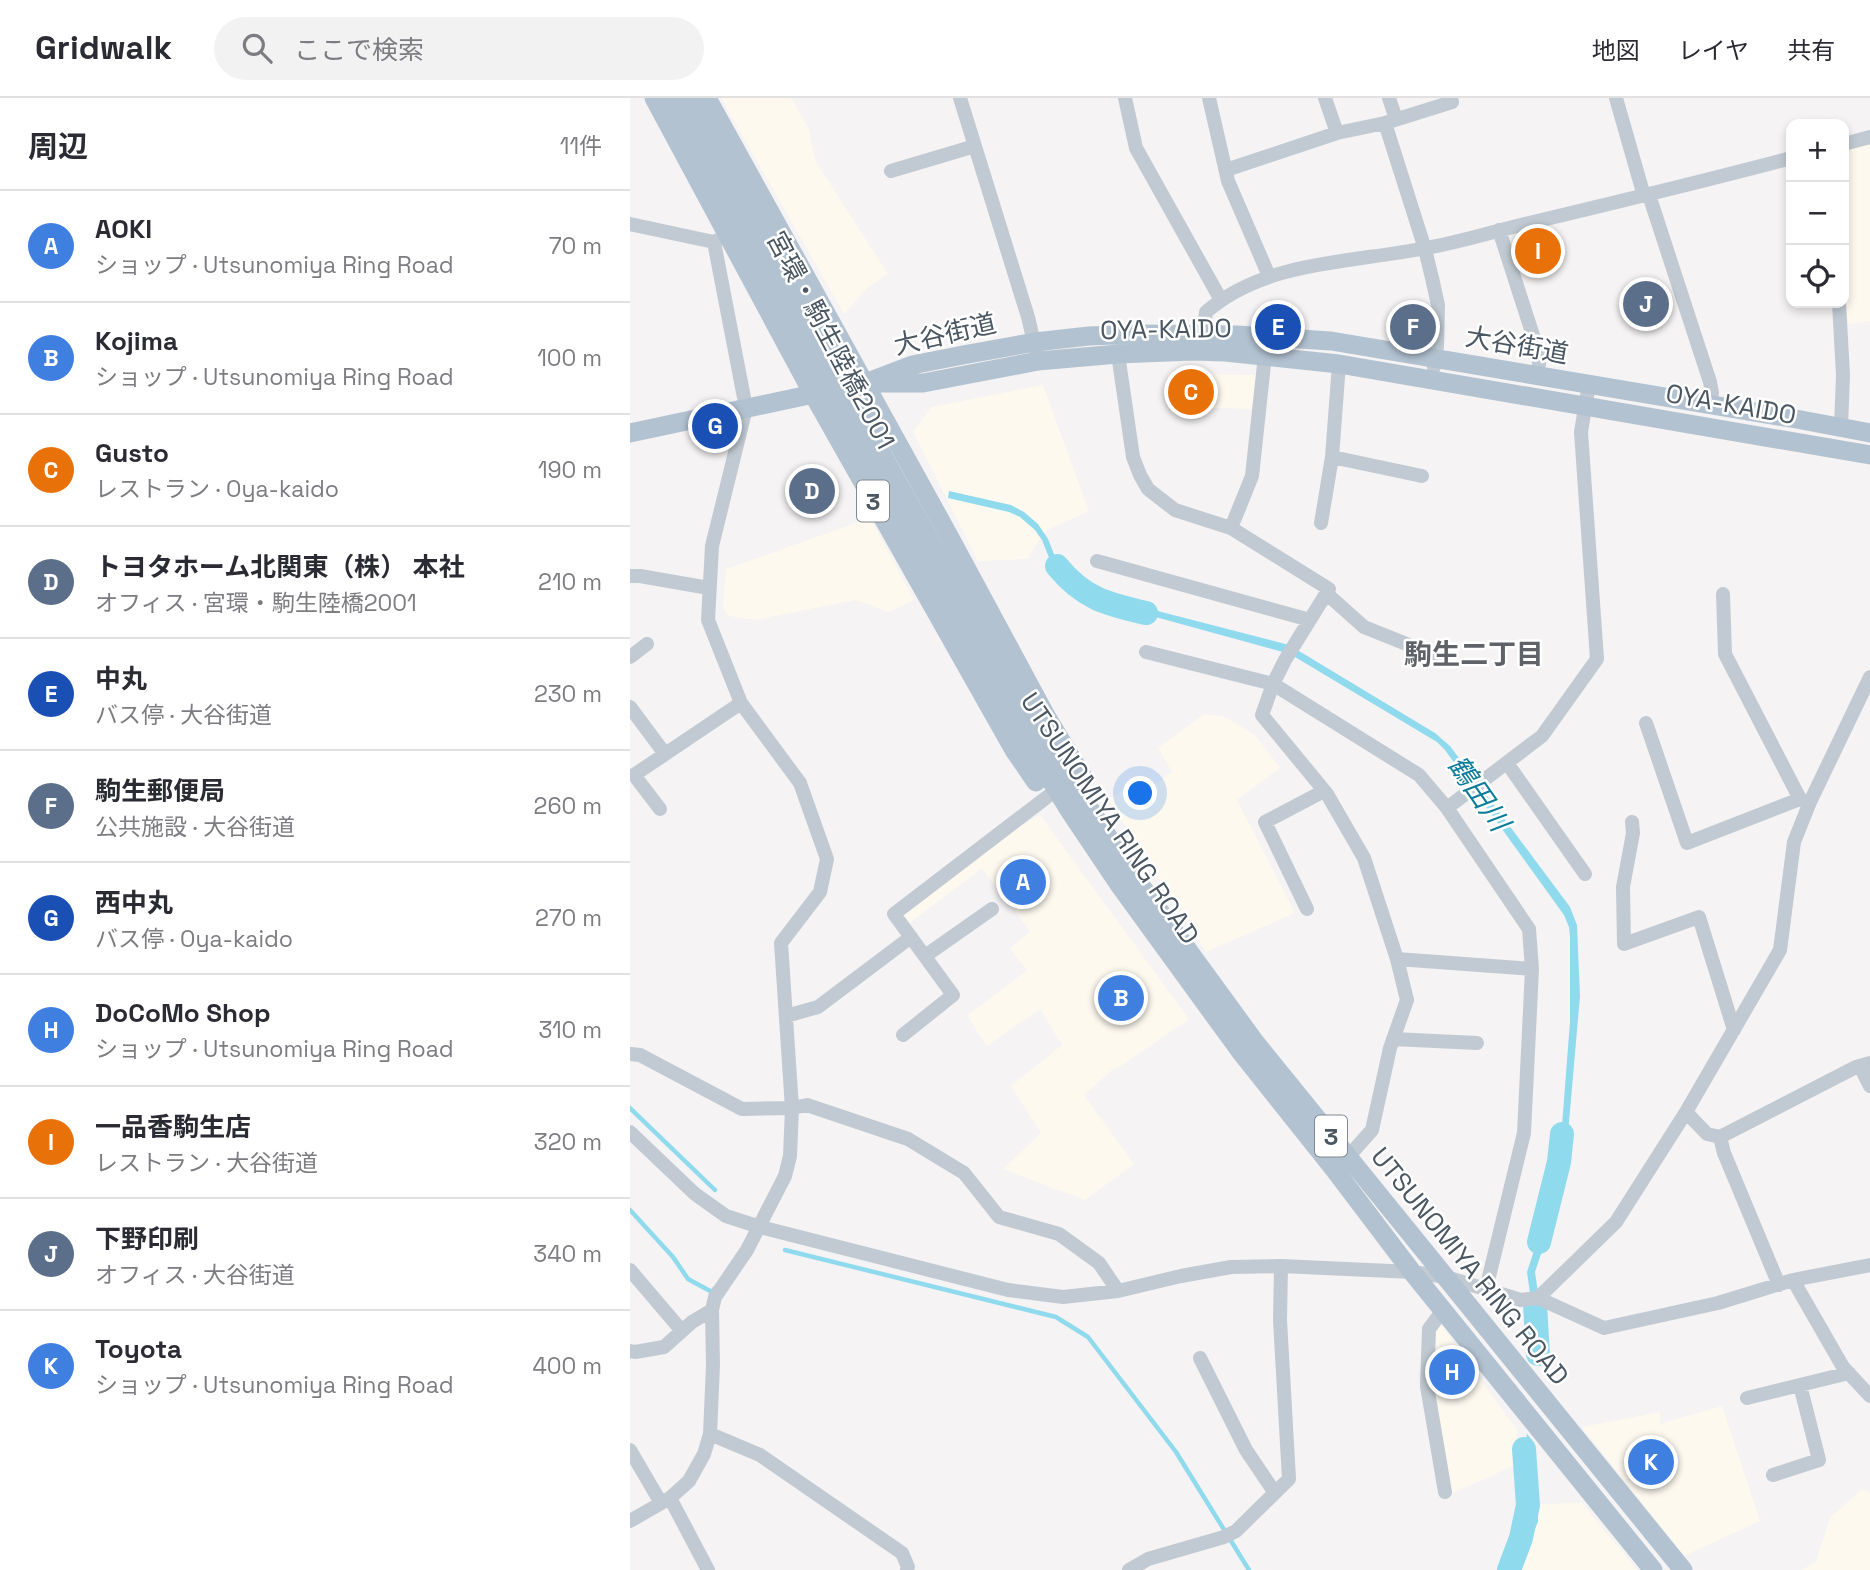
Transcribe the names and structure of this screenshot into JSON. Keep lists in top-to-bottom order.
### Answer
{
  "streets": {
    "main road": [
      "OYA-KAIDO",
      "大谷街道",
      "宮環・駒生陸橋2001",
      "3",
      "UTSUNOMIYA RING ROAD"
    ]
  },
  "crossings": [
    ["OYA-KAIDO", "大谷街道"],
    ["OYA-KAIDO", "3"],
    ["宮環・駒生陸橋2001", "3"],
    ["宮環・駒生陸橋2001", "UTSUNOMIYA RING ROAD"],
    ["3", "UTSUNOMIYA RING ROAD"]
  ],
  "districts": ["駒生二丁目"],
  "water": ["鶴田川"],
  "page": {
    "header": "Gridwalk",
    "search": "ここで検索",
    "nav": ["地図", "レイヤ", "共有"],
    "heading": ["周辺", "11件"],
    "map_buttons": ["+", "−"],
    "list": [
      {
        "mark": "A",
        "name": "AOKI",
        "note": "ショップ · Utsunomiya Ring Road",
        "value": "70 m"
      },
      {
        "mark": "B",
        "name": "Kojima",
        "note": "ショップ · Utsunomiya Ring Road",
        "value": "100 m"
      },
      {
        "mark": "C",
        "name": "Gusto",
        "note": "レストラン · Oya-kaido",
        "value": "190 m"
      },
      {
        "mark": "D",
        "name": "トヨタホーム北関東（株） 本社",
        "note": "オフィス · 宮環・駒生陸橋2001",
        "value": "210 m"
      },
      {
        "mark": "E",
        "name": "中丸",
        "note": "バス停 · 大谷街道",
        "value": "230 m"
      },
      {
        "mark": "F",
        "name": "駒生郵便局",
        "note": "公共施設 · 大谷街道",
        "value": "260 m"
      },
      {
        "mark": "G",
        "name": "西中丸",
        "note": "バス停 · Oya-kaido",
        "value": "270 m"
      },
      {
        "mark": "H",
        "name": "DoCoMo Shop",
        "note": "ショップ · Utsunomiya Ring Road",
        "value": "310 m"
      },
      {
        "mark": "I",
        "name": "一品香駒生店",
        "note": "レストラン · 大谷街道",
        "value": "320 m"
      },
      {
        "mark": "J",
        "name": "下野印刷",
        "note": "オフィス · 大谷街道",
        "value": "340 m"
      },
      {
        "mark": "K",
        "name": "Toyota",
        "note": "ショップ · Utsunomiya Ring Road",
        "value": "400 m"
      }
    ],
    "pins": [
      "I",
      "J",
      "E",
      "F",
      "C",
      "G",
      "D",
      "A",
      "B",
      "H",
      "K"
    ]
  }
}
